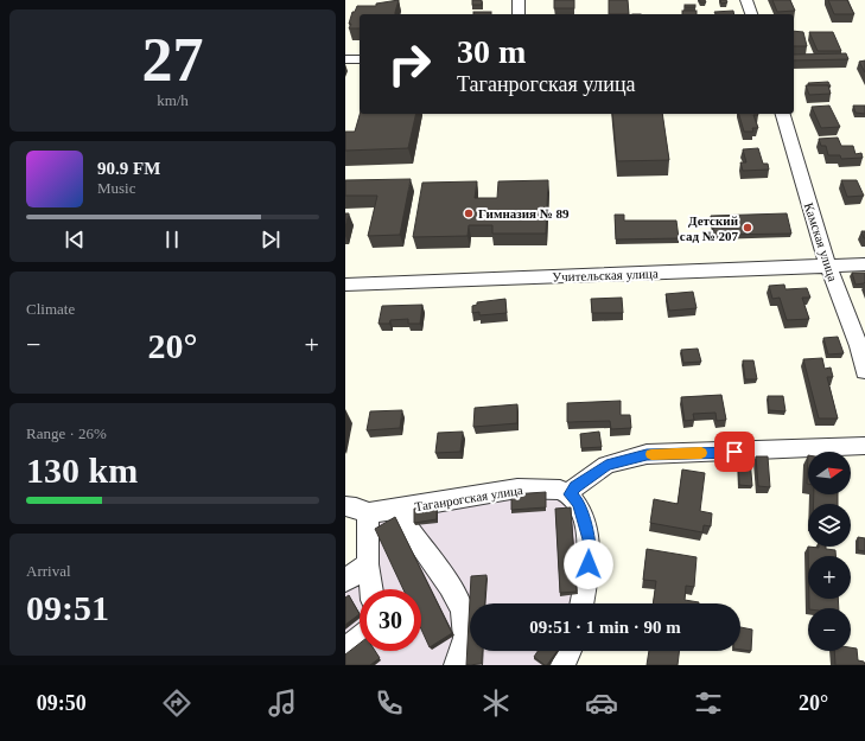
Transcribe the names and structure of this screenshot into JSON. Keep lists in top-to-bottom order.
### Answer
{
  "streets": {
    "street": ["Камская улица", "Учительская улица", "Таганрогская улица"]
  },
  "crossings": [
    ["Камская улица", "Учительская улица"]
  ],
  "places": ["Гимназия № 89", "Детский сад № 207"],
  "north": "right",
  "page": {
    "tile": [
      ["27", "km/h"],
      "Climate",
      ["Range · 26%", "130 km"],
      ["Arrival", "09:51"]
    ],
    "turn": ["30 m", "Таганрогская улица"],
    "song": ["90.9 FM", "Music"],
    "heat": ["−", "20°", "+"],
    "map_buttons": ["+", "−"],
    "limit": "30",
    "trip": "09:51 · 1 min · 90 m",
    "tabs": ["09:50", "20°"]
  }
}
